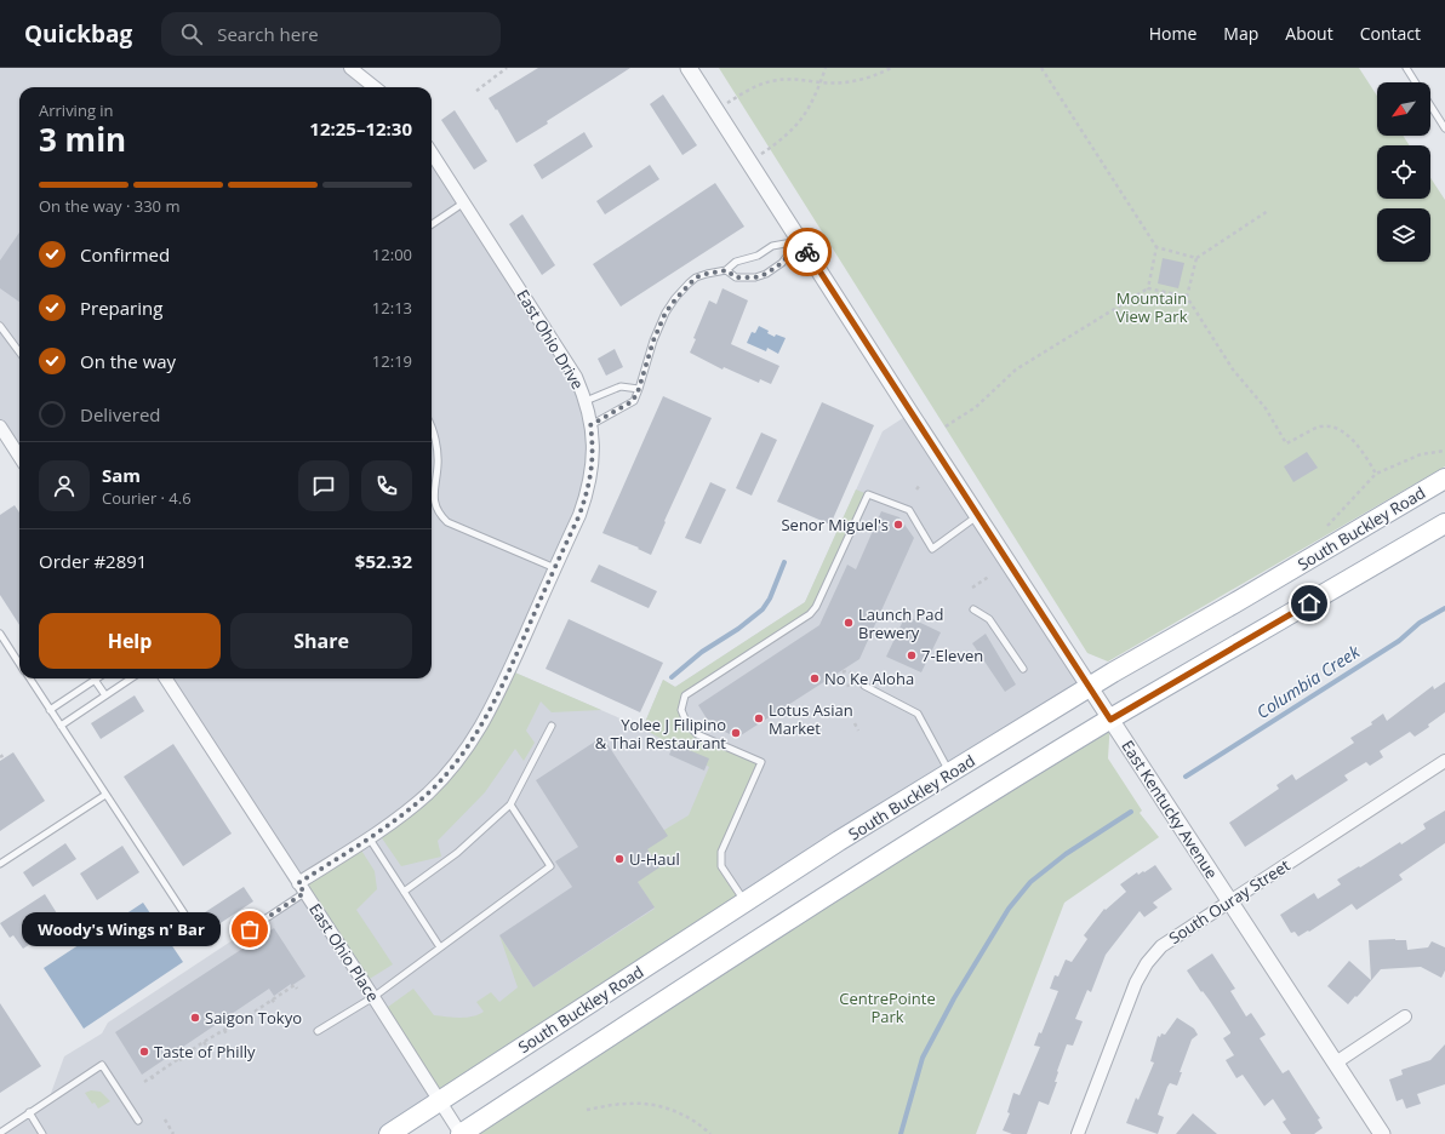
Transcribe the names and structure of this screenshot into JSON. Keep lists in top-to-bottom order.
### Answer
{
  "streets": {
    "main road": ["South Buckley Road"],
    "street": [
      "East Ohio Drive",
      "East Kentucky Avenue",
      "South Ouray Street",
      "East Ohio Place"
    ]
  },
  "crossings": [
    ["East Ohio Drive", "East Ohio Place"],
    ["South Buckley Road", "East Kentucky Avenue"],
    ["South Buckley Road", "East Ohio Place"],
    ["East Kentucky Avenue", "South Ouray Street"]
  ],
  "water": ["Columbia Creek"],
  "parks": ["Mountain View Park", "CentrePointe Park"],
  "places": [
    "Senor Miguel's",
    "Launch Pad Brewery",
    "7-Eleven",
    "No Ke Aloha",
    "Lotus Asian Market",
    "Yolee J Filipino & Thai Restaurant",
    "U-Haul",
    "Woody's Wings n' Bar",
    "Saigon Tokyo",
    "Taste of Philly"
  ],
  "north": "bottom left",
  "page": {
    "header": "Quickbag",
    "search": "Search here",
    "nav": [
      "Home",
      "Map",
      "About",
      "Contact"
    ],
    "heading": ["3 min", "Arriving in", "12:25–12:30"],
    "panel": [
      "Sam",
      "Courier · 4.6",
      "Order #2891",
      "$52.32"
    ],
    "bar": "On the way · 330 m",
    "list": [
      ["Confirmed", "12:00"],
      ["Preparing", "12:13"],
      ["On the way", "12:19"],
      "Delivered"
    ],
    "buttons": ["Help", "Share"],
    "bubble": "Woody's Wings n' Bar"
  }
}
